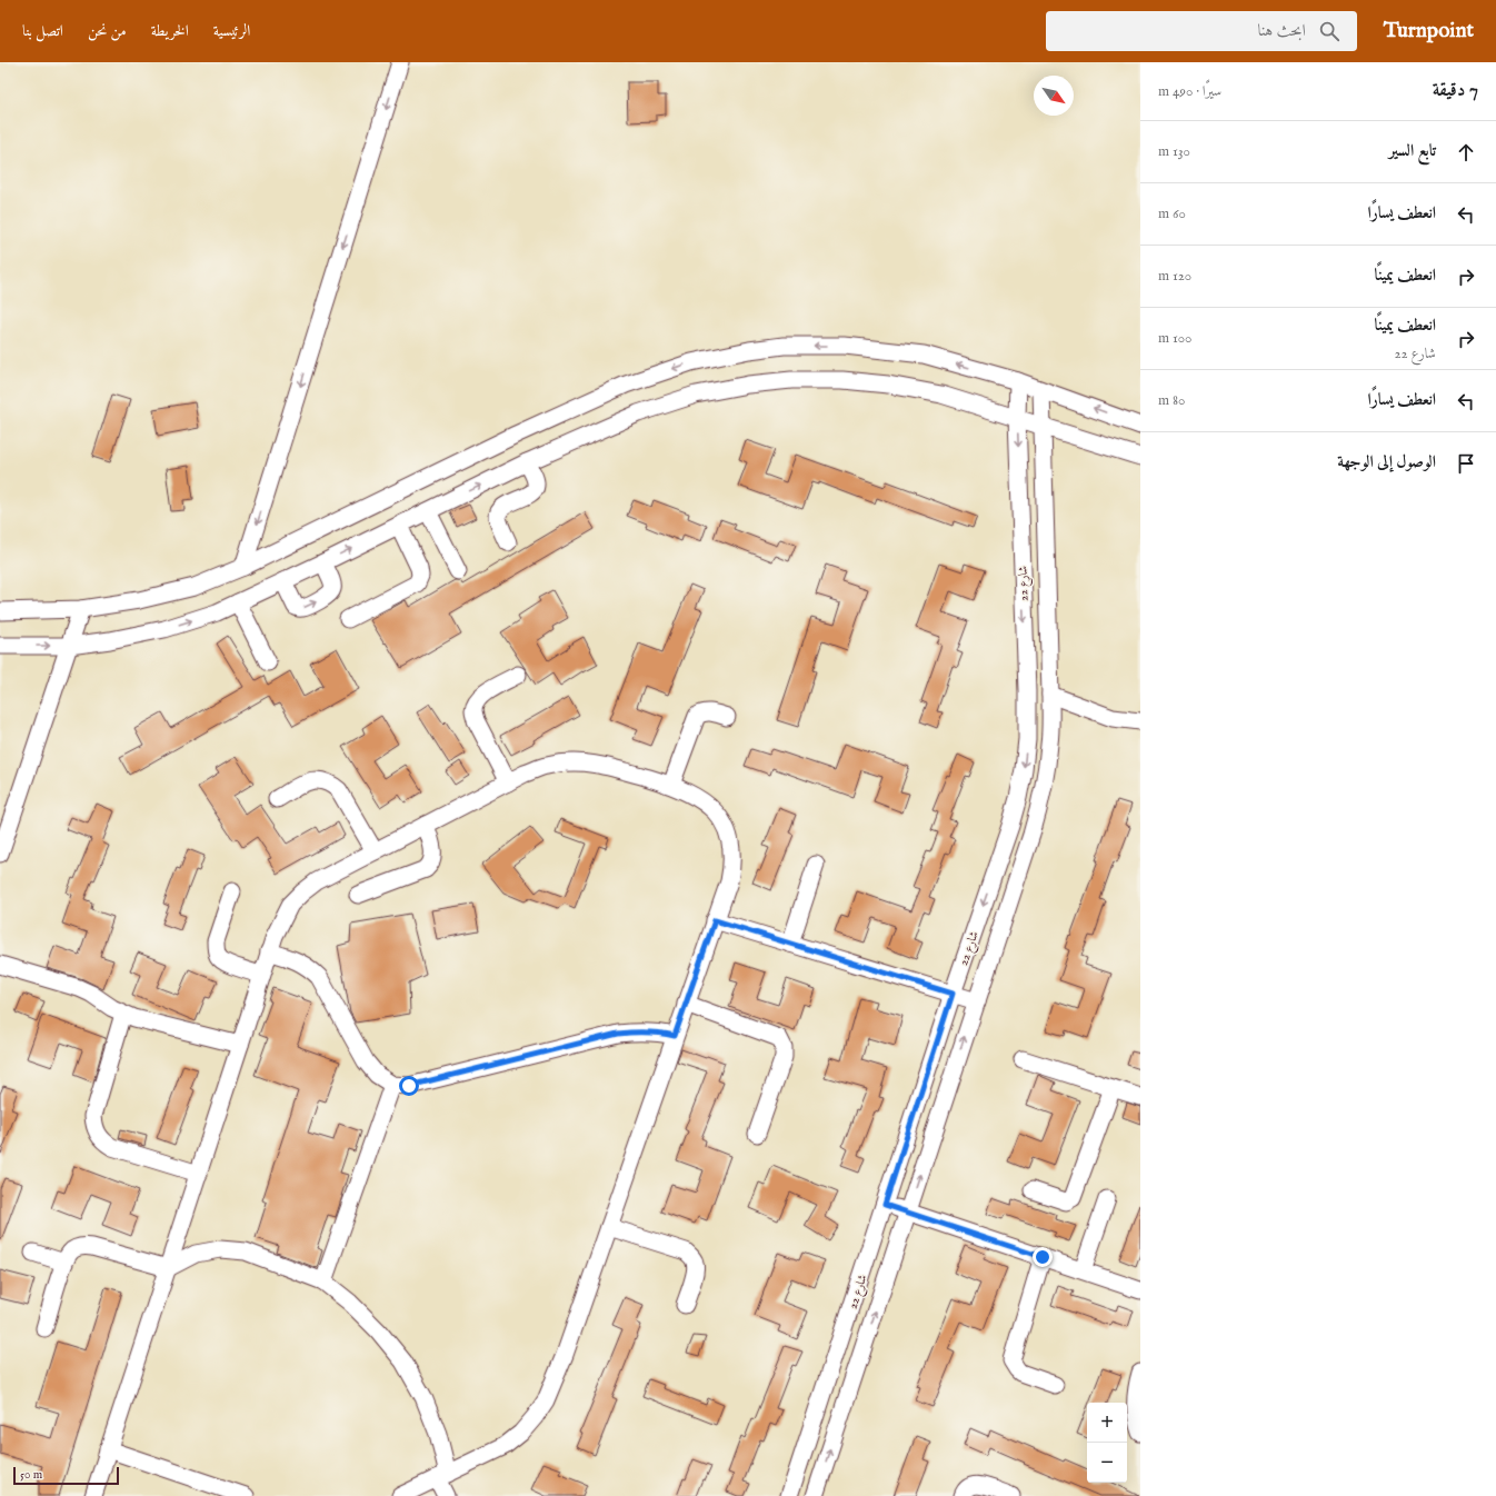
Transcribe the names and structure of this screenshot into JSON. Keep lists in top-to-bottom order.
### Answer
{
  "streets": {
    "street": ["شارع 22"]
  },
  "scale_bar": "50 m",
  "north": "bottom right",
  "page": {
    "header": "Turnpoint",
    "search": "ابحث هنا",
    "nav": [
      "الرئيسية",
      "الخريطة",
      "من نحن",
      "اتصل بنا"
    ],
    "heading": ["7 دقيقة", "سيرًا · 490 m"],
    "list": [
      ["تابع السير", "130 m"],
      ["انعطف يسارًا", "60 m"],
      ["انعطف يمينًا", "120 m"],
      ["انعطف يمينًا", "شارع 22", "100 m"],
      ["انعطف يسارًا", "80 m"],
      "الوصول إلى الوجهة"
    ],
    "map_buttons": ["+", "−"],
    "scale": "50 m"
  }
}
